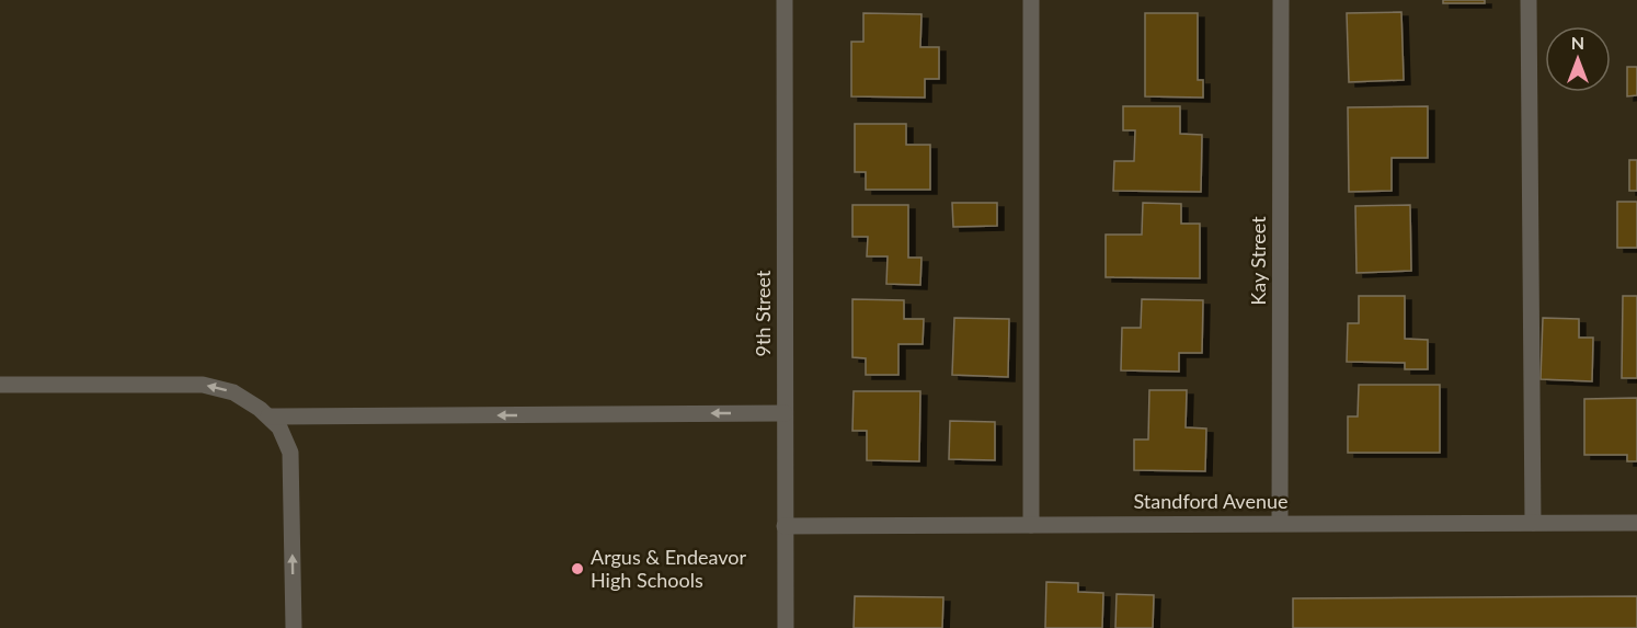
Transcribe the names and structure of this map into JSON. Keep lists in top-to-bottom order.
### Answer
{
  "streets": {
    "street": ["Kay Street", "9th Street", "Standford Avenue"]
  },
  "crossings": [
    ["Kay Street", "Standford Avenue"],
    ["9th Street", "Standford Avenue"]
  ],
  "places": ["Argus & Endeavor High Schools"],
  "north": "top"
}
